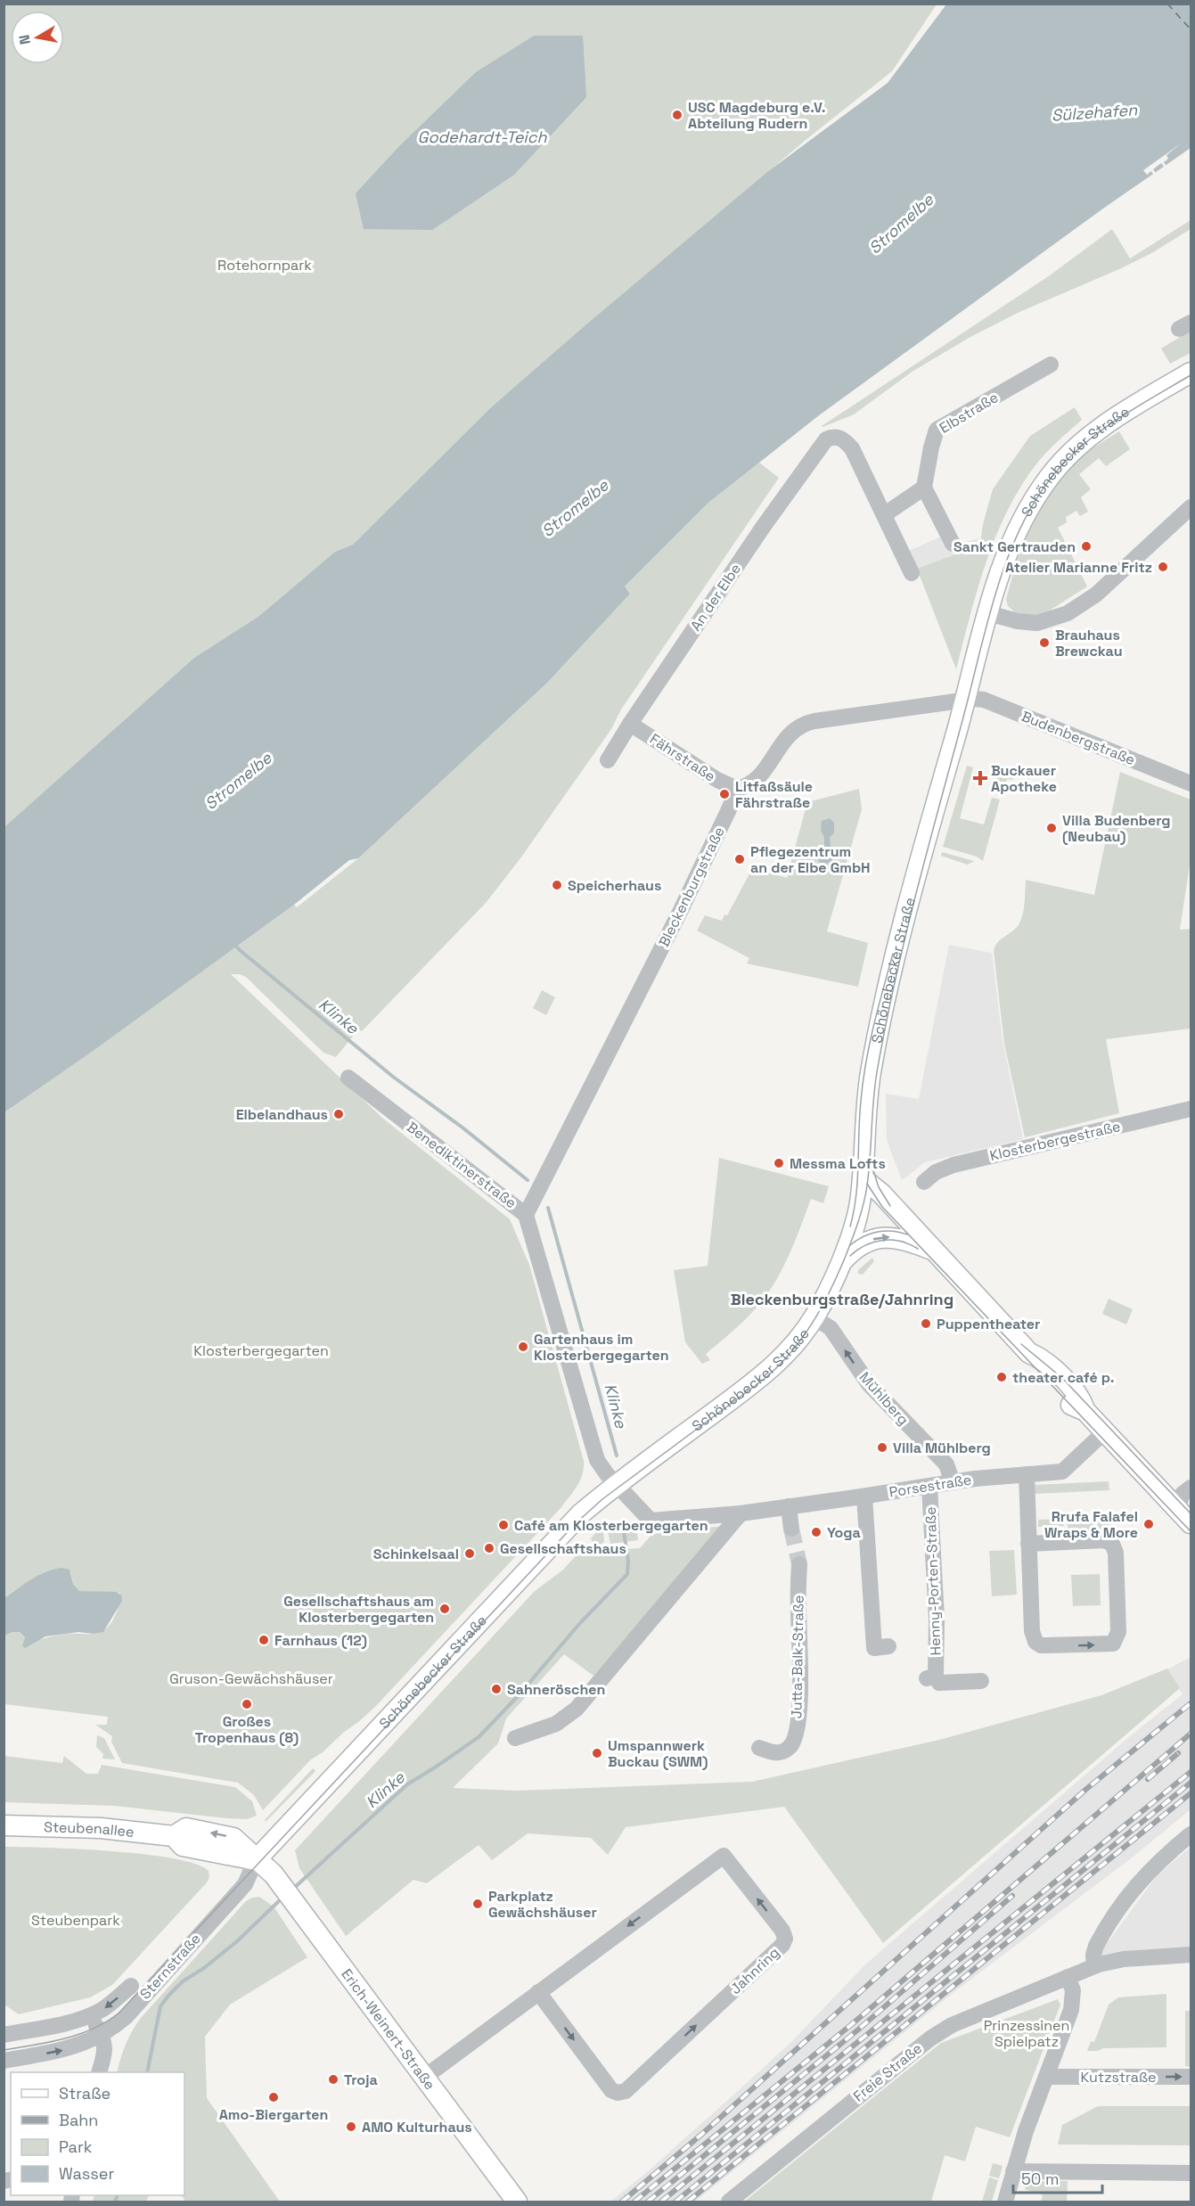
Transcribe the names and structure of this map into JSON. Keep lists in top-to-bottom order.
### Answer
{
  "streets": {
    "main road": ["Schönebecker Straße", "Steubenallee", "Erich-Weinert-Straße"],
    "street": [
      "Elbstraße",
      "An der Elbe",
      "Budenbergstraße",
      "Fährstraße",
      "Bleckenburgstraße",
      "Klosterbergestraße",
      "Benediktinerstraße",
      "Mühlberg",
      "Porsestraße",
      "Henny-Porten-Straße",
      "Jutta-Balk-Straße",
      "Sternstraße",
      "Jahnring",
      "Freie Straße",
      "Kutzstraße"
    ]
  },
  "crossings": [
    ["Schönebecker Straße", "Budenbergstraße"],
    ["Schönebecker Straße", "Benediktinerstraße"],
    ["Schönebecker Straße", "Mühlberg"],
    ["Schönebecker Straße", "Porsestraße"],
    ["Schönebecker Straße", "Steubenallee"],
    ["Schönebecker Straße", "Sternstraße"],
    ["Schönebecker Straße", "Erich-Weinert-Straße"],
    ["An der Elbe", "Fährstraße"],
    ["Fährstraße", "Bleckenburgstraße"],
    ["Bleckenburgstraße", "Benediktinerstraße"],
    ["Benediktinerstraße", "Porsestraße"],
    ["Mühlberg", "Porsestraße"],
    ["Porsestraße", "Henny-Porten-Straße"],
    ["Steubenallee", "Sternstraße"],
    ["Steubenallee", "Erich-Weinert-Straße"],
    ["Sternstraße", "Erich-Weinert-Straße"],
    ["Jahnring", "Erich-Weinert-Straße"]
  ],
  "one_way": ["Mühlberg"],
  "districts": ["Bleckenburgstraße/Jahnring"],
  "water": [
    "Sülzehafen",
    "Godehardt-Teich",
    "Stromelbe",
    "Klinke"
  ],
  "parks": [
    "Rotehornpark",
    "Klosterbergegarten",
    "Gruson-Gewächshäuser",
    "Steubenpark",
    "Prinzessinen Spielpatz"
  ],
  "places": {
    "other": [
      "USC Magdeburg e.V. Abteilung Rudern",
      "Sankt Gertrauden",
      "Atelier Marianne Fritz",
      "Brauhaus Brewckau",
      "Litfaßsäule Fährstraße",
      "Villa Budenberg (Neubau)",
      "Pflegezentrum an der Elbe GmbH",
      "Speicherhaus",
      "Elbelandhaus",
      "Messma Lofts",
      "Puppentheater",
      "Gartenhaus im Klosterbergegarten",
      "theater café p.",
      "Villa Mühlberg",
      "Rrufa Falafel Wraps & More",
      "Café am Klosterbergegarten",
      "Yoga",
      "Gesellschaftshaus",
      "Schinkelsaal",
      "Gesellschaftshaus am Klosterbergegarten",
      "Farnhaus (12)",
      "Sahneröschen",
      "Großes Tropenhaus (8)",
      "Umspannwerk Buckau (SWM)",
      "Parkplatz Gewächshäuser",
      "Troja",
      "Amo-Biergarten",
      "AMO Kulturhaus"
    ],
    "health": ["Buckauer Apotheke"]
  },
  "legend": [
    "Straße",
    "Bahn",
    "Park",
    "Wasser"
  ],
  "scale_bar": "50 m",
  "north": "left"
}
